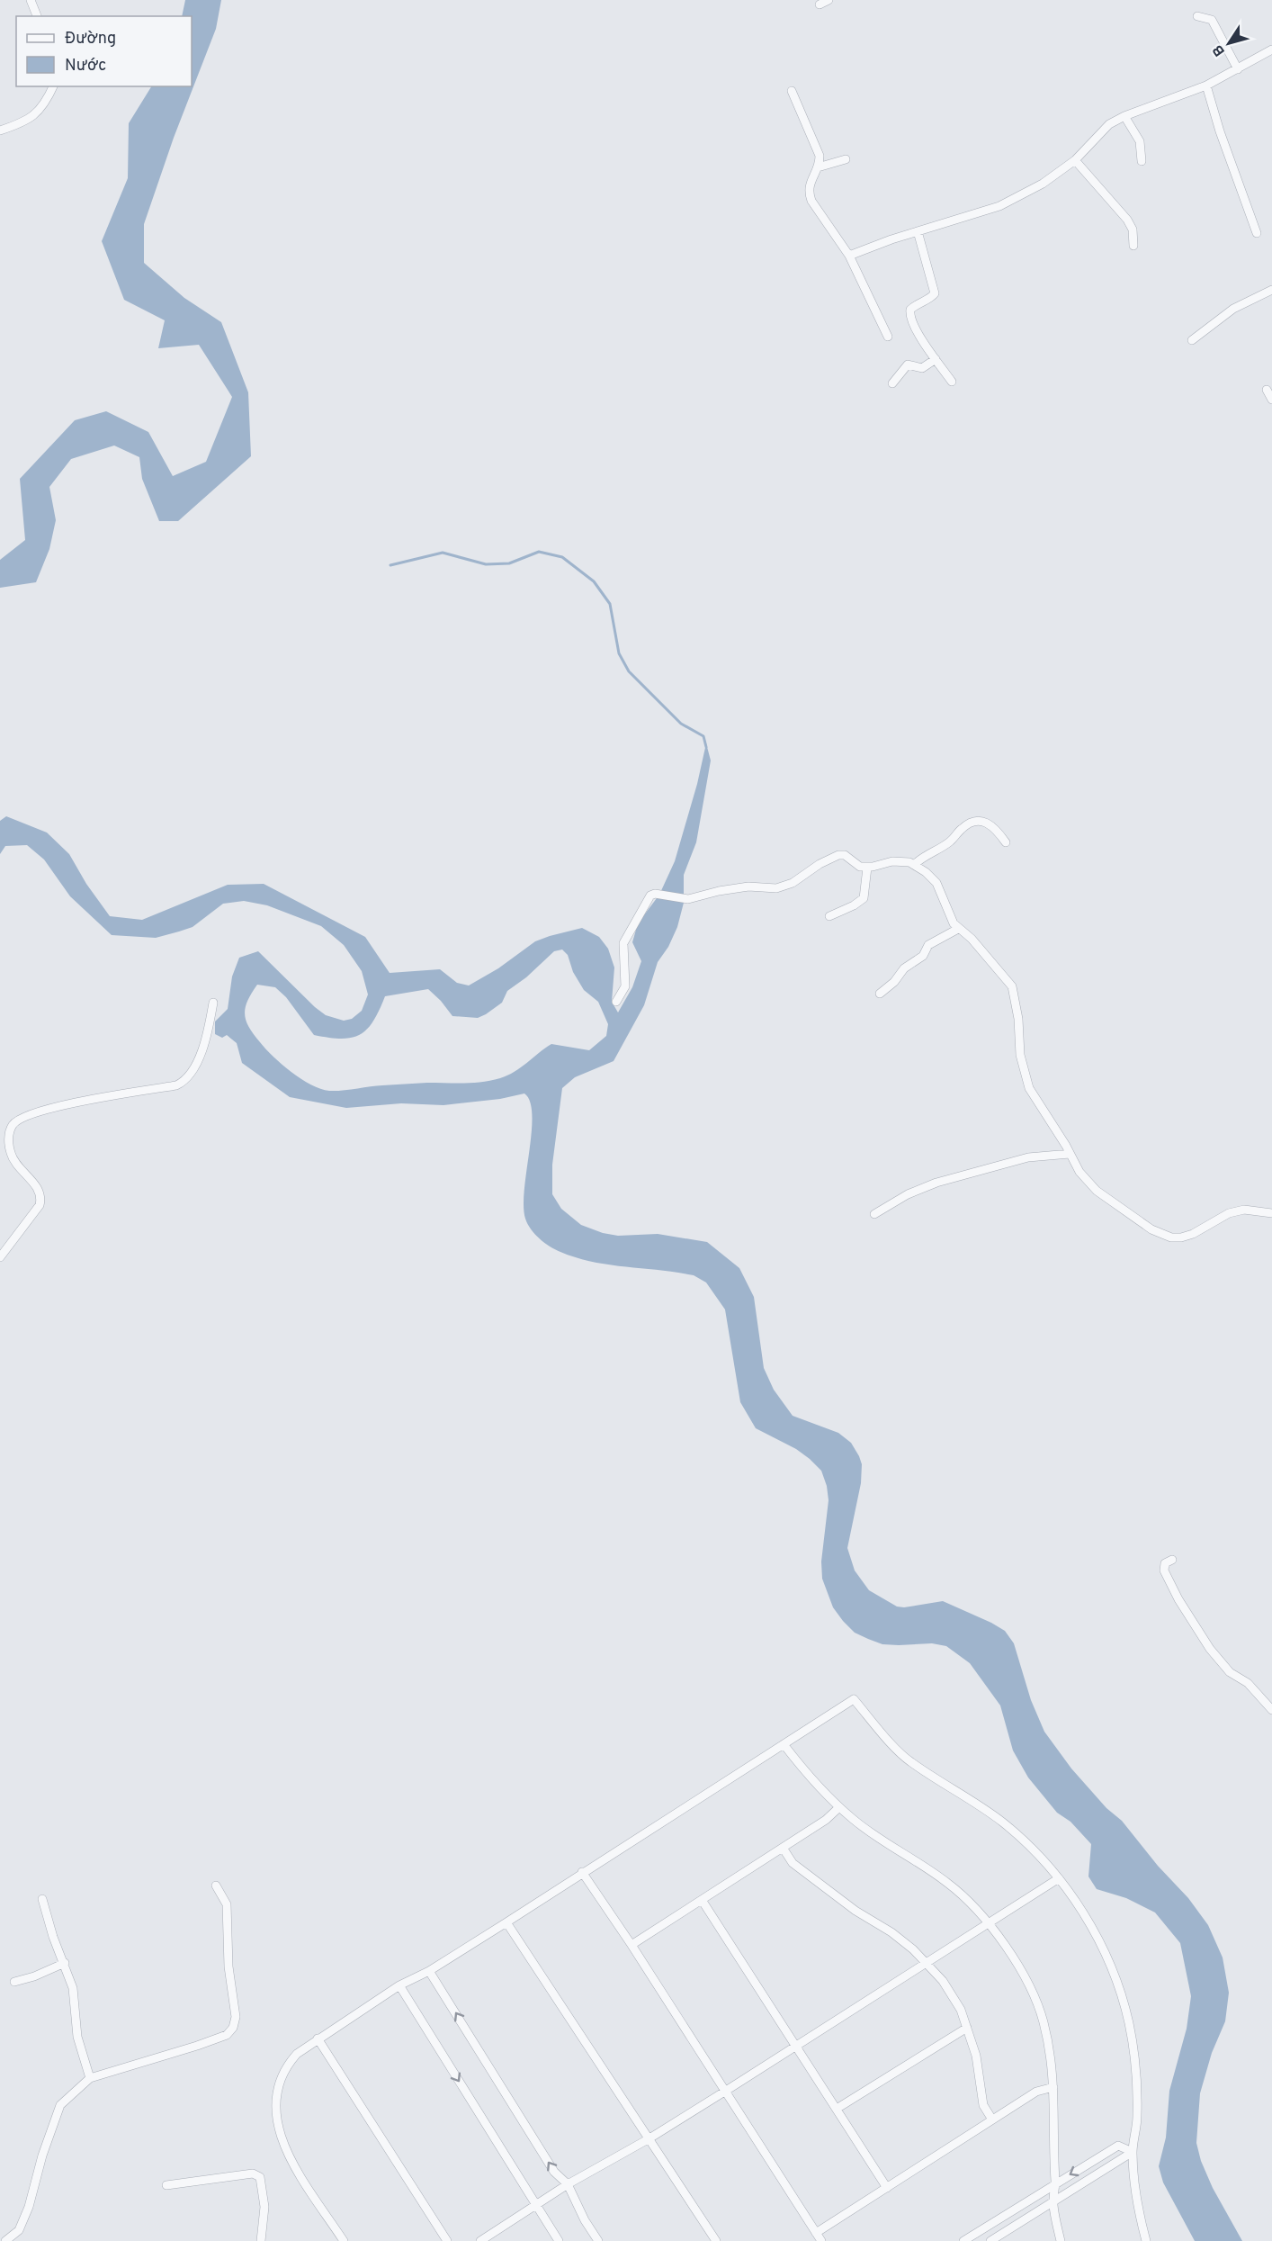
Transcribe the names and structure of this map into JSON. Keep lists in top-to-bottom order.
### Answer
{
  "legend": ["Đường", "Nước"],
  "north": "bottom left"
}
